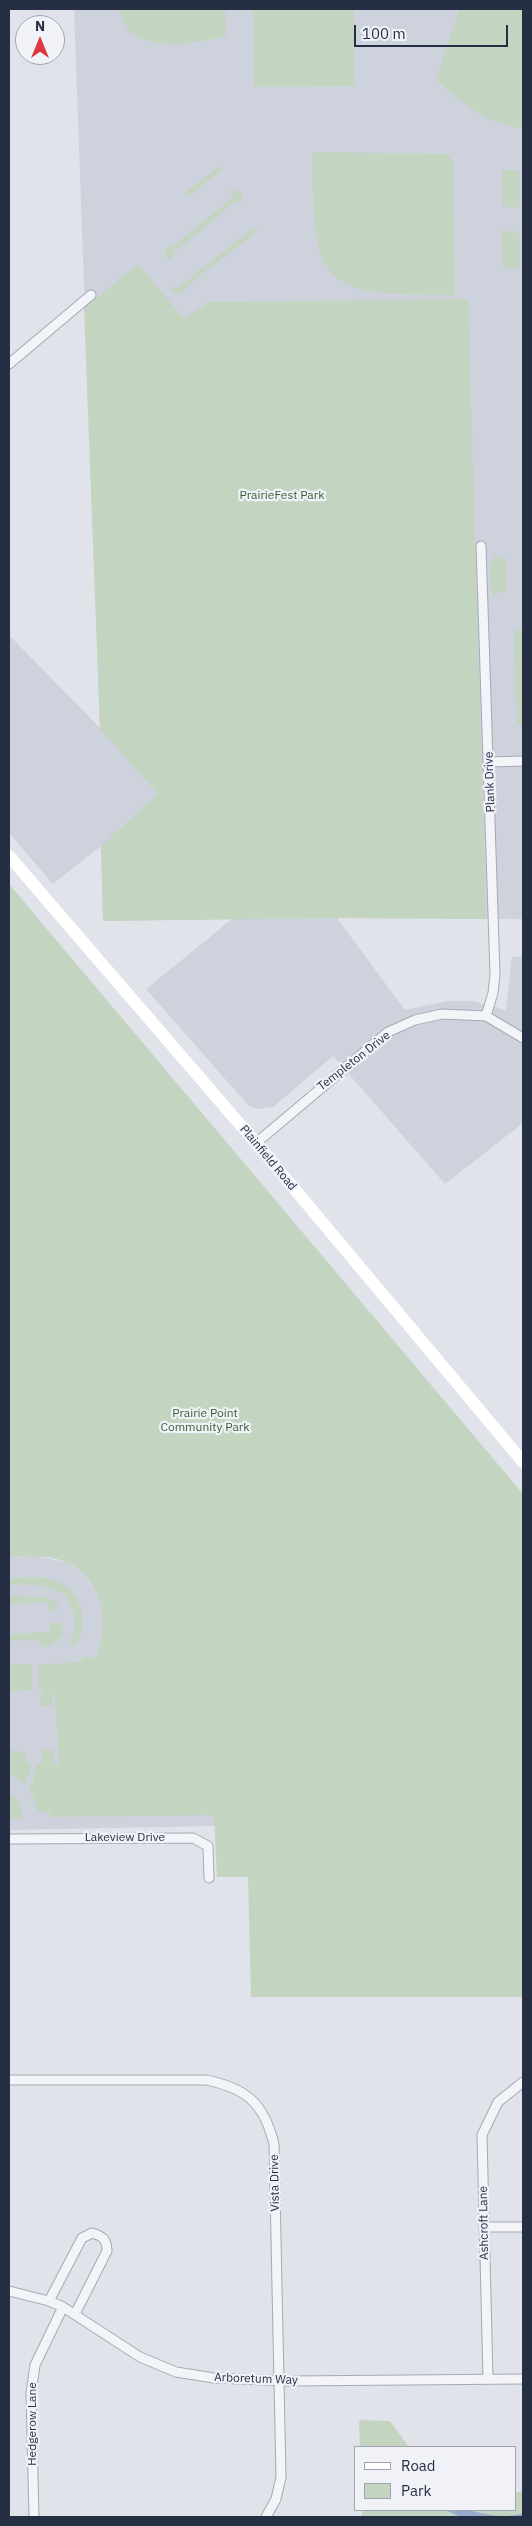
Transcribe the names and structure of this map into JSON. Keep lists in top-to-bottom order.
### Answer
{
  "streets": {
    "main road": ["Plainfield Road"],
    "street": [
      "Plank Drive",
      "Templeton Drive",
      "Lakeview Drive",
      "Vista Drive",
      "Ashcroft Lane",
      "Arboretum Way",
      "Hedgerow Lane"
    ]
  },
  "crossings": [
    ["Plank Drive", "Templeton Drive"],
    ["Templeton Drive", "Plainfield Road"],
    ["Vista Drive", "Arboretum Way"],
    ["Ashcroft Lane", "Arboretum Way"],
    ["Arboretum Way", "Hedgerow Lane"]
  ],
  "parks": ["PrairieFest Park", "Prairie Point Community Park"],
  "legend": ["Road", "Park"],
  "scale_bar": "100 m",
  "north": "top"
}
